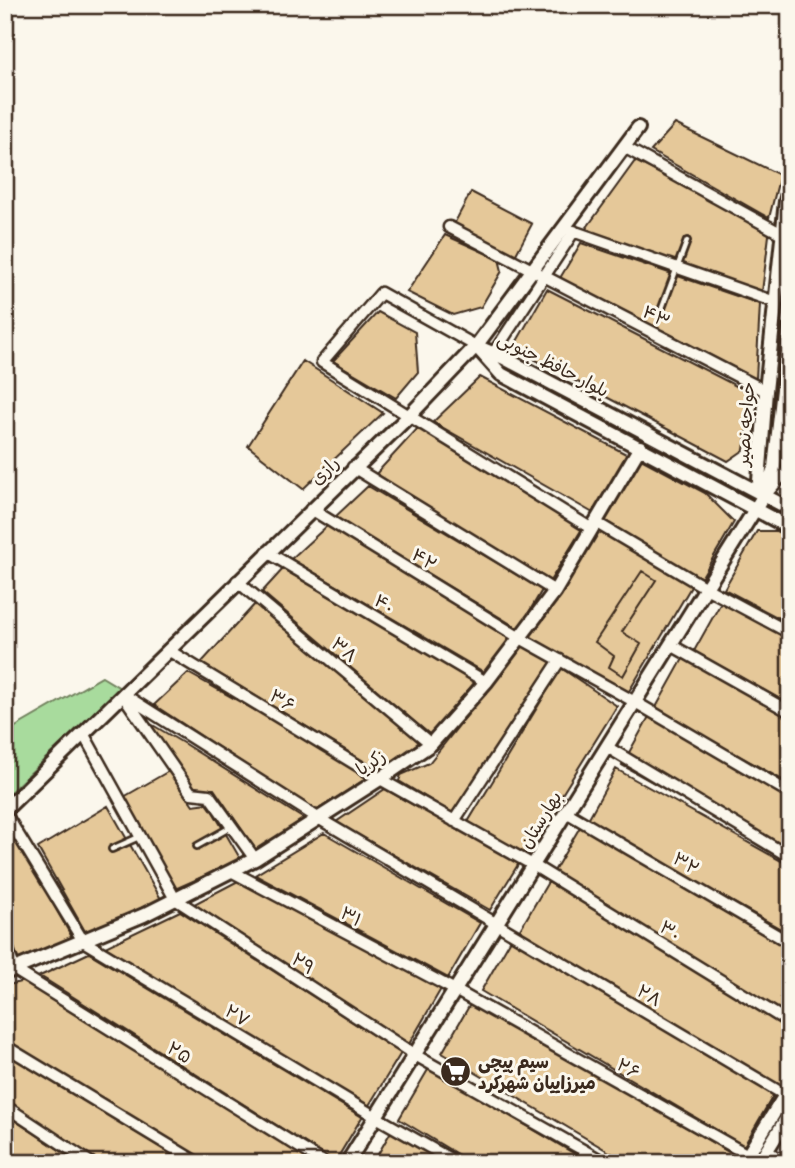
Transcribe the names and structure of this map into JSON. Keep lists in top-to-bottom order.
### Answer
{
  "streets": {
    "main road": [
      "بلوار حافظ جنوبی",
      "خواجه نصیر",
      "رازی",
      "زکریا",
      "بهارستان"
    ],
    "street": [
      "۴۳",
      "۴۲",
      "۴۰",
      "۳۸",
      "۳۶",
      "۳۲",
      "۳۱",
      "۳۰",
      "۲۹",
      "۲۸",
      "۲۷",
      "۲۵",
      "۲۶"
    ]
  },
  "crossings": [
    ["۴۳", "خواجه نصیر"],
    ["۴۳", "رازی"],
    ["بلوار حافظ جنوبی", "خواجه نصیر"],
    ["بلوار حافظ جنوبی", "رازی"],
    ["بلوار حافظ جنوبی", "زکریا"],
    ["بلوار حافظ جنوبی", "بهارستان"],
    ["خواجه نصیر", "بهارستان"],
    ["رازی", "۴۲"],
    ["رازی", "۴۰"],
    ["رازی", "۳۸"],
    ["رازی", "۳۶"],
    ["رازی", "۲۸"],
    ["۴۲", "زکریا"],
    ["۴۲", "بهارستان"],
    ["۴۰", "زکریا"],
    ["۳۸", "زکریا"],
    ["۳۶", "زکریا"],
    ["۳۶", "۳۰"],
    ["زکریا", "۳۱"],
    ["زکریا", "۲۹"],
    ["زکریا", "۲۸"],
    ["زکریا", "۲۷"],
    ["زکریا", "۲۵"],
    ["بهارستان", "۳۲"],
    ["بهارستان", "۳۱"],
    ["بهارستان", "۳۰"],
    ["بهارستان", "۲۹"],
    ["بهارستان", "۲۸"],
    ["بهارستان", "۲۷"],
    ["بهارستان", "۲۶"],
    ["۳۱", "۲۶"]
  ],
  "places": {
    "supermarket": ["سیم پیچی میرزاییان شهرکرد"]
  }
}
